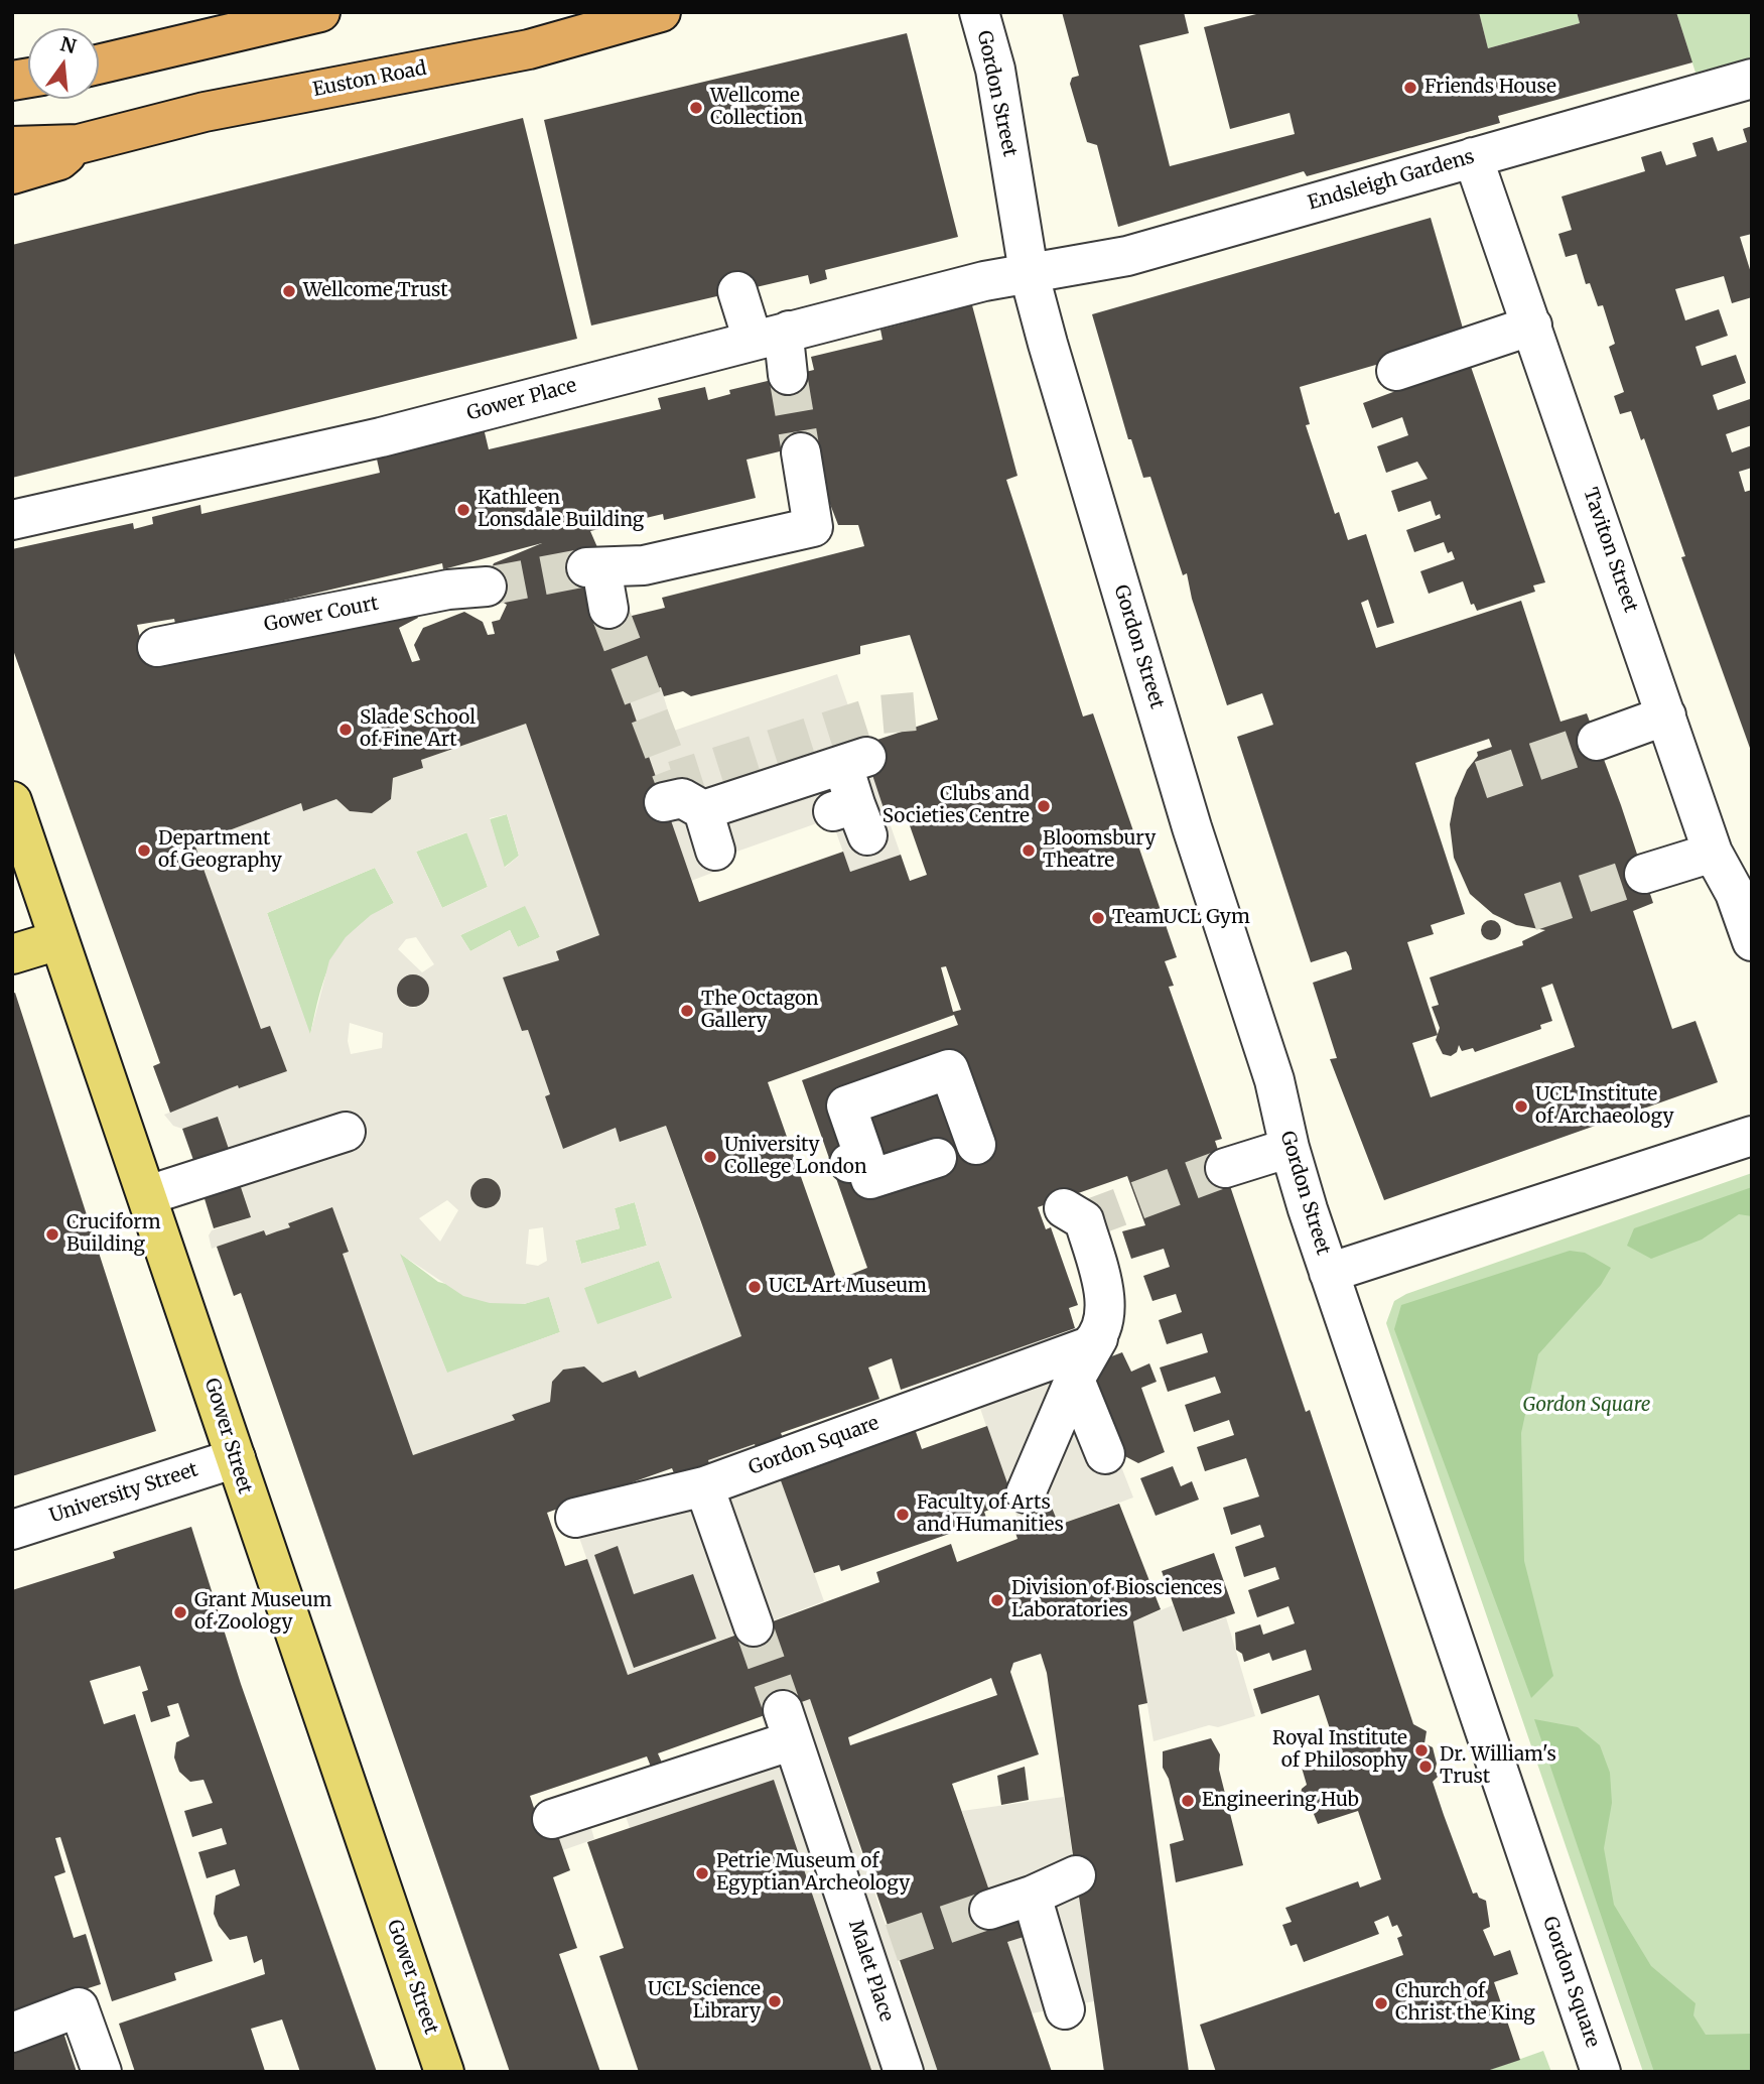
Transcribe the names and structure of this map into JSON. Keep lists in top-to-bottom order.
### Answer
{
  "streets": {
    "highway": ["Euston Road"],
    "main road": ["Gower Street"],
    "street": [
      "Gordon Street",
      "Endsleigh Gardens",
      "Gower Place",
      "Taviton Street",
      "Gower Court",
      "Gordon Square",
      "University Street",
      "Malet Place"
    ]
  },
  "crossings": [
    ["Gordon Street", "Endsleigh Gardens"],
    ["Gordon Street", "Gower Place"],
    ["Gordon Street", "Gordon Square"],
    ["Endsleigh Gardens", "Gower Place"],
    ["Endsleigh Gardens", "Taviton Street"],
    ["Gower Street", "University Street"]
  ],
  "parks": ["Gordon Square"],
  "places": [
    "Friends House",
    "Wellcome Collection",
    "Wellcome Trust",
    "Kathleen Lonsdale Building",
    "Slade School of Fine Art",
    "Clubs and Societies Centre",
    "Department of Geography",
    "Bloomsbury Theatre",
    "TeamUCL Gym",
    "The Octagon Gallery",
    "UCL Institute of Archaeology",
    "University College London",
    "Cruciform Building",
    "UCL Art Museum",
    "Faculty of Arts and Humanities",
    "Division of Biosciences Laboratories",
    "Grant Museum of Zoology",
    "Royal Institute of Philosophy",
    "Dr. William's Trust",
    "Engineering Hub",
    "Petrie Museum of Egyptian Archeology",
    "UCL Science Library",
    "Church of Christ the King"
  ],
  "north": "top"
}
